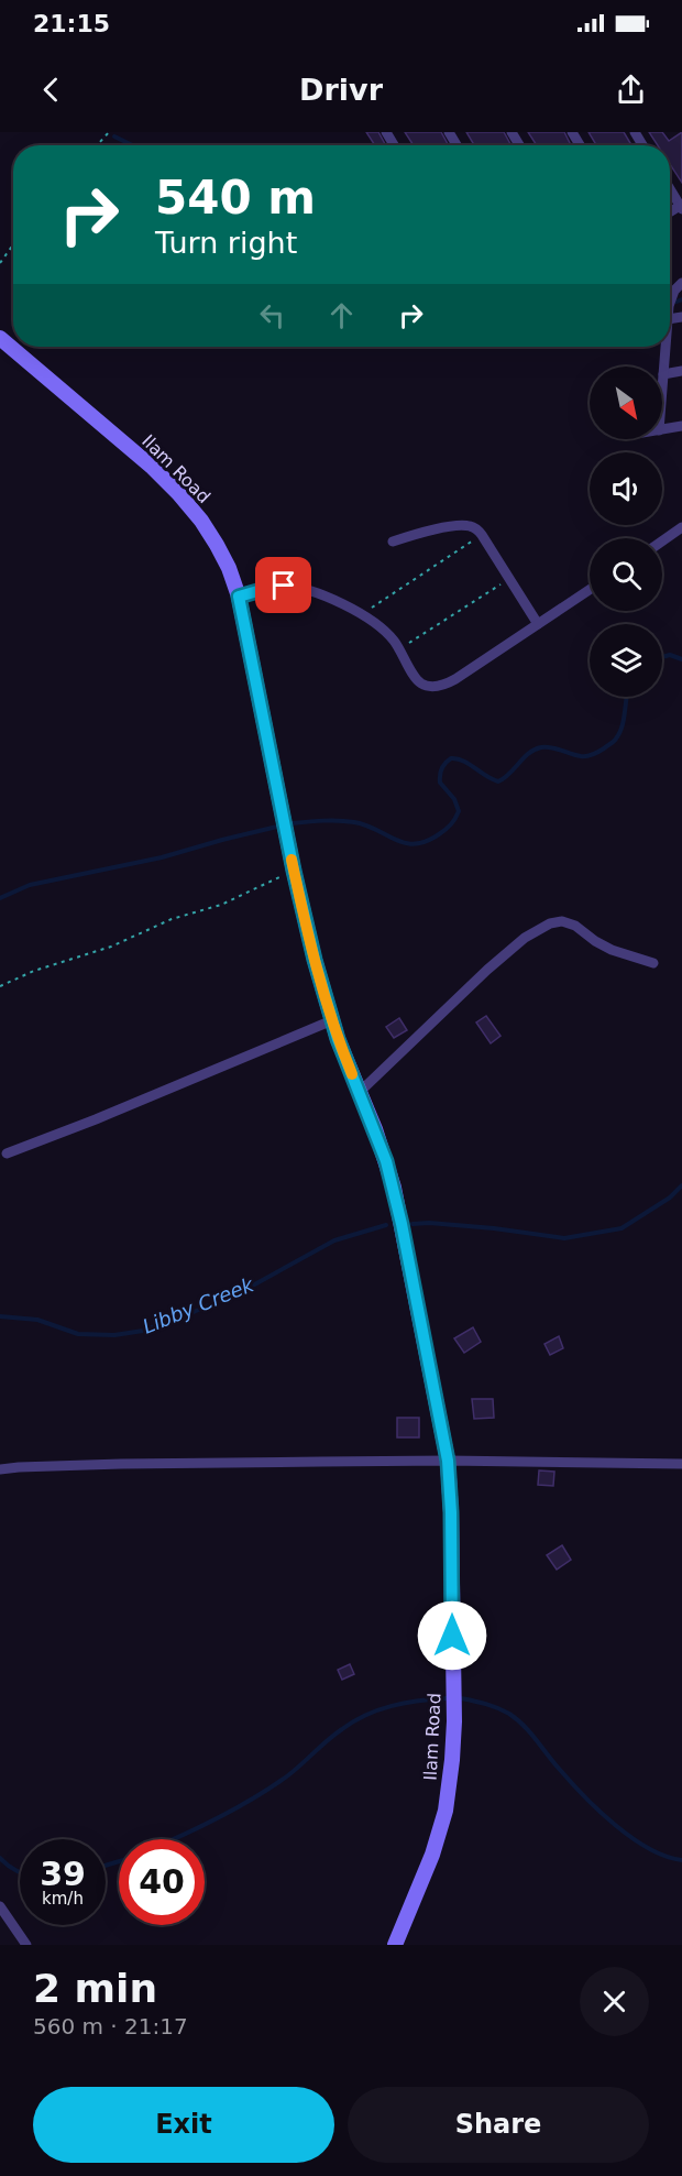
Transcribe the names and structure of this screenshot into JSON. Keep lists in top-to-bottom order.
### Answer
{
  "streets": {
    "street": ["Ilam Road"]
  },
  "water": ["Libby Creek"],
  "north": "bottom right",
  "page": {
    "status": "21:15",
    "header": "Drivr",
    "turn": ["540 m", "Turn right"],
    "speed": "39 km/h",
    "limit": "40",
    "heading": ["2 min", "560 m · 21:17"],
    "buttons": ["Exit", "Share"]
  }
}
